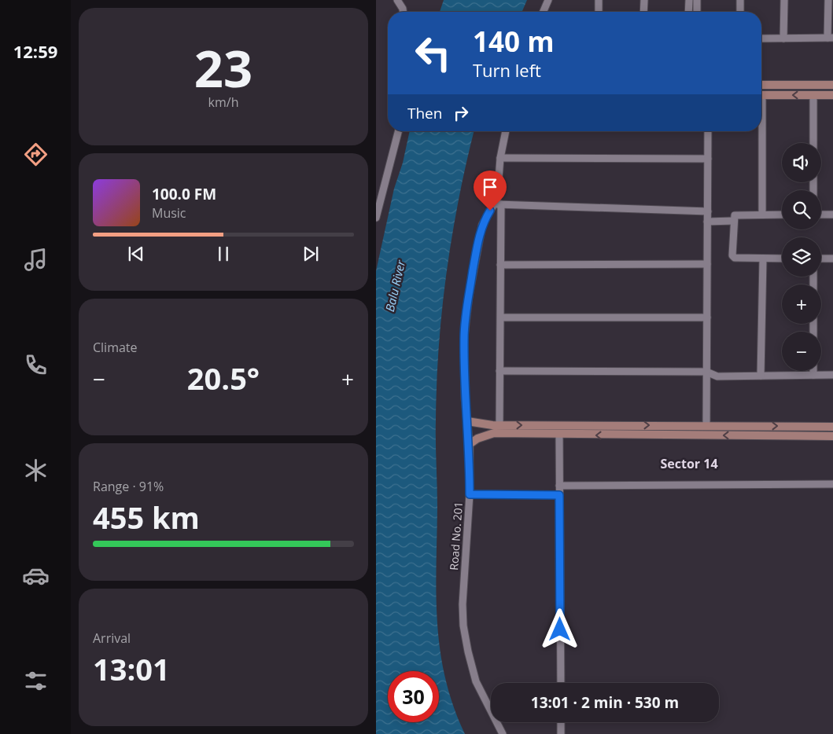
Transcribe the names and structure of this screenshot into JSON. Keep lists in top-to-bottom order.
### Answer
{
  "streets": {
    "street": ["Road No. 201"]
  },
  "districts": ["Sector 14"],
  "water": ["Balu River"],
  "page": {
    "tabs": "12:59",
    "tile": [
      ["23", "km/h"],
      "Climate",
      ["Range · 91%", "455 km"],
      ["Arrival", "13:01"]
    ],
    "turn": ["140 m", "Turn left"],
    "then": "Then",
    "map_buttons": ["+", "−"],
    "song": ["100.0 FM", "Music"],
    "heat": ["−", "20.5°", "+"],
    "limit": "30",
    "trip": "13:01 · 2 min · 530 m"
  }
}
